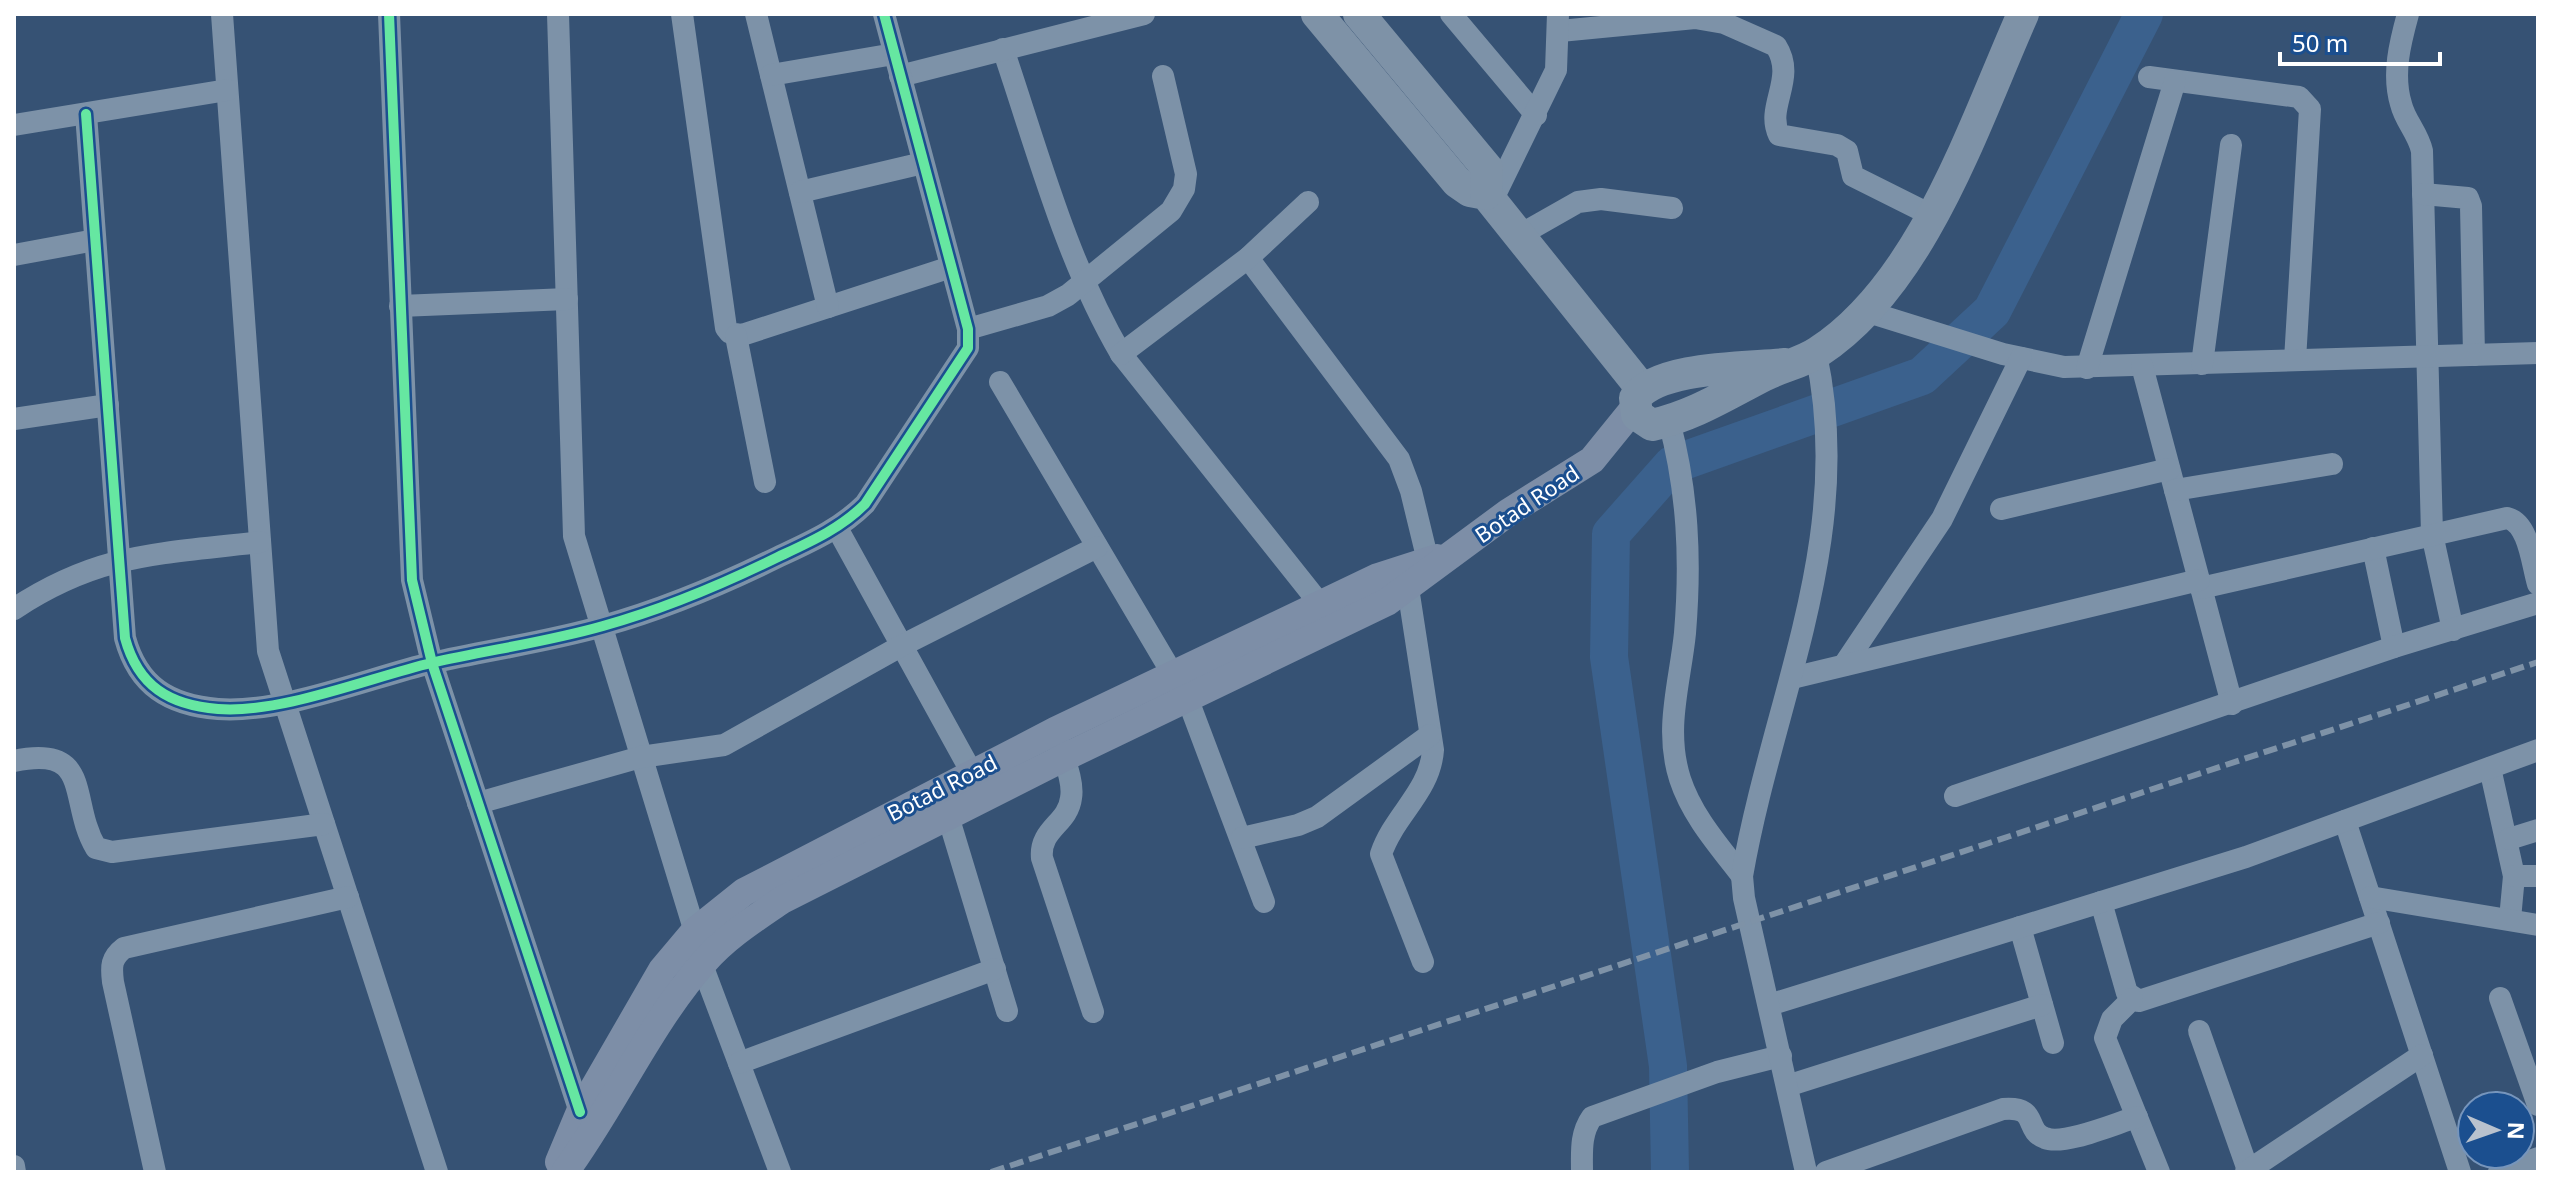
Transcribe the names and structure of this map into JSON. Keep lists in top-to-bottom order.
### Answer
{
  "streets": {
    "main road": ["Botad Road"]
  },
  "scale_bar": "50 m",
  "north": "right"
}
